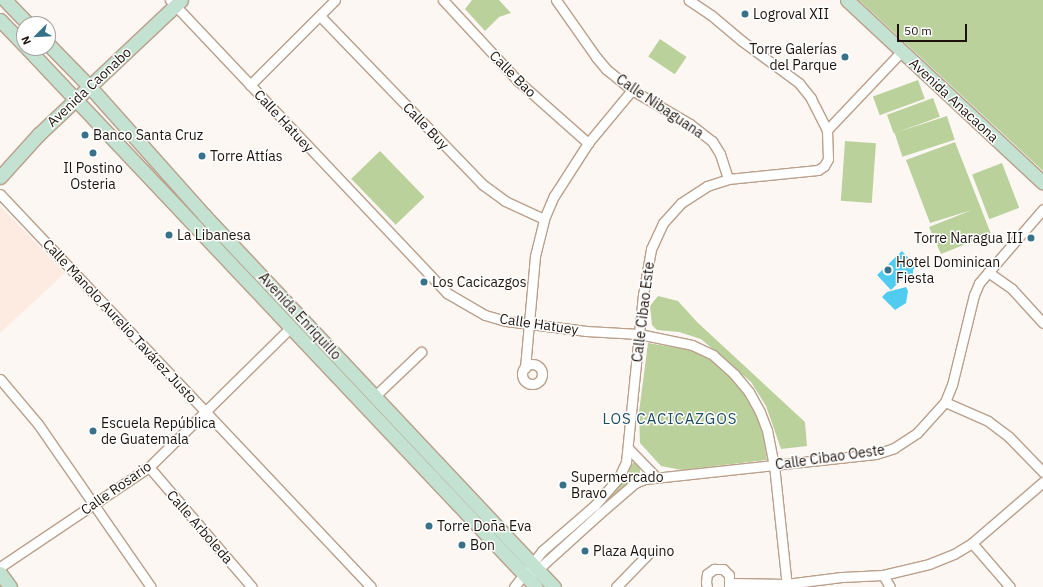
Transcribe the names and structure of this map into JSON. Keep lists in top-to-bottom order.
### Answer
{
  "streets": {
    "main road": ["Avenida Caonabo", "Avenida Anacaona", "Avenida Enriquillo"],
    "street": [
      "Calle Bao",
      "Calle Nibaguana",
      "Calle Hatuey",
      "Calle Buy",
      "Calle Cibao Este",
      "Calle Manolo Aurelio Tavárez Justo",
      "Calle Cibao Oeste",
      "Calle Rosario",
      "Calle Arboleda"
    ]
  },
  "crossings": [
    ["Avenida Caonabo", "Calle Hatuey"],
    ["Avenida Caonabo", "Avenida Enriquillo"],
    ["Calle Nibaguana", "Calle Cibao Este"],
    ["Calle Hatuey", "Calle Cibao Este"],
    ["Calle Hatuey", "Calle Cibao Oeste"],
    ["Calle Cibao Este", "Avenida Enriquillo"],
    ["Calle Cibao Este", "Calle Cibao Oeste"],
    ["Avenida Enriquillo", "Calle Cibao Oeste"],
    ["Avenida Enriquillo", "Calle Rosario"],
    ["Calle Manolo Aurelio Tavárez Justo", "Calle Rosario"],
    ["Calle Rosario", "Calle Arboleda"]
  ],
  "districts": ["LOS CACICAZGOS"],
  "places": [
    "Logroval XII",
    "Torre Galerías del Parque",
    "Banco Santa Cruz",
    "Il Postino Osteria",
    "Torre Attías",
    "La Libanesa",
    "Torre Naragua III",
    "Hotel Dominican Fiesta",
    "Los Cacicazgos",
    "Escuela República de Guatemala",
    "Supermercado Bravo",
    "Torre Doña Eva",
    "Bon",
    "Plaza Aquino"
  ],
  "scale_bar": "50 m",
  "north": "bottom left"
}
